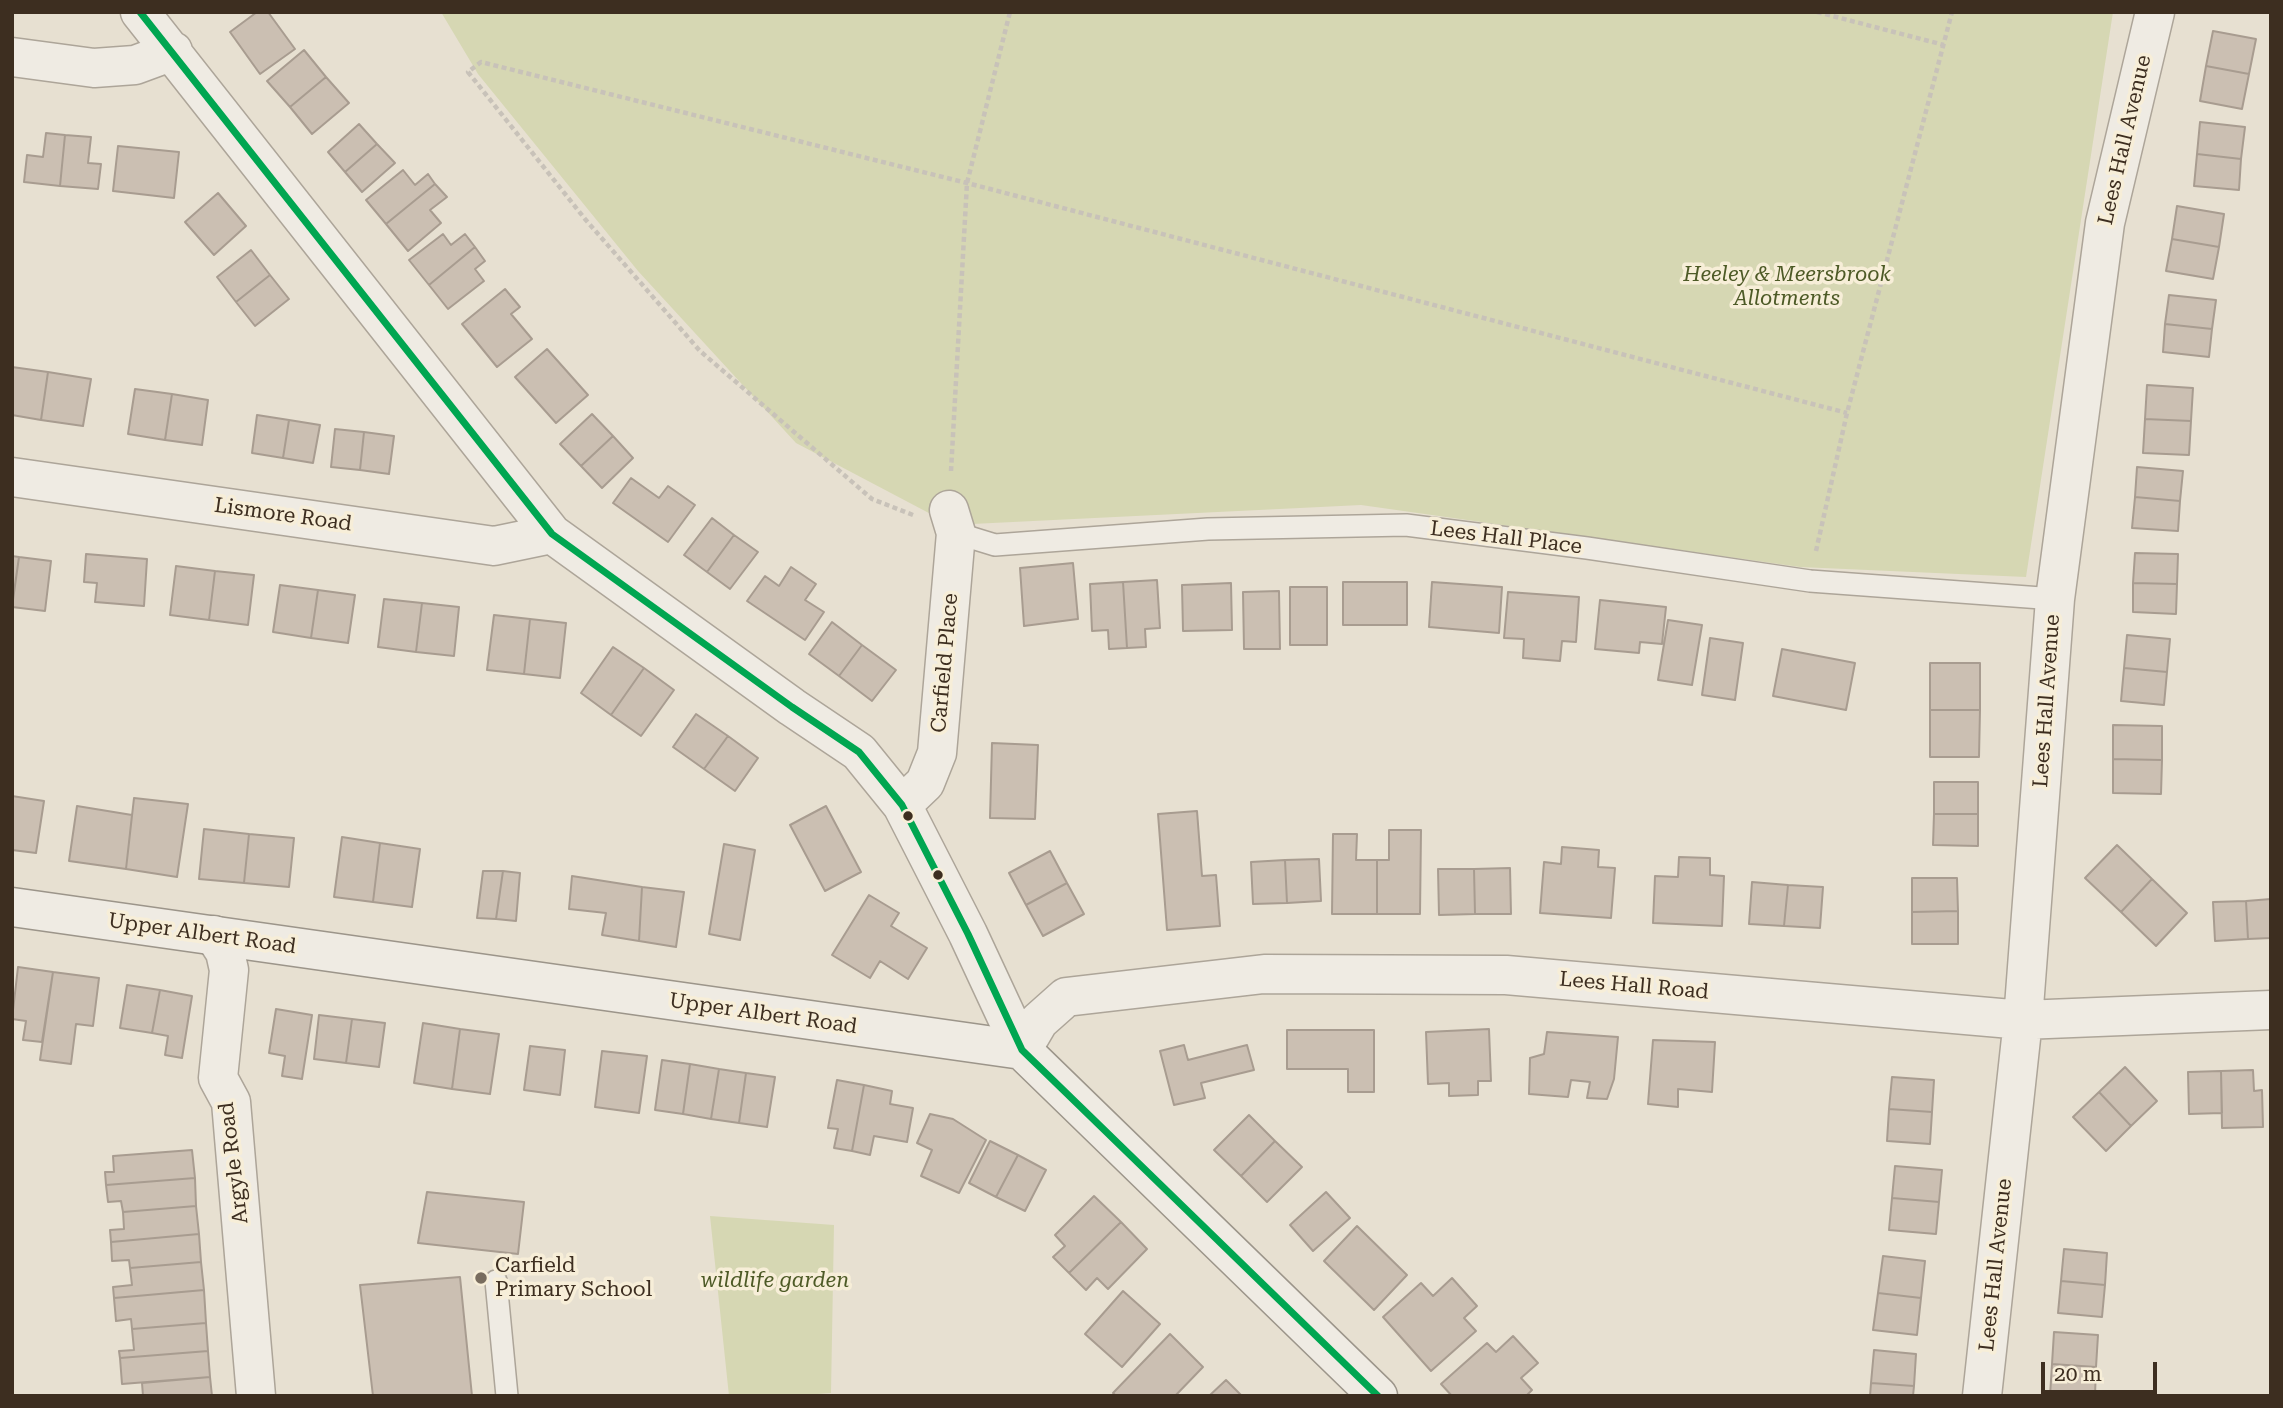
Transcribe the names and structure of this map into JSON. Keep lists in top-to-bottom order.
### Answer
{
  "streets": {
    "street": [
      "Lees Hall Avenue",
      "Lismore Road",
      "Carfield Place",
      "Upper Albert Road",
      "Lees Hall Road",
      "Argyle Road"
    ],
    "lane": ["Lees Hall Place"]
  },
  "crossings": [
    ["Lees Hall Avenue", "Lees Hall Place"],
    ["Lees Hall Avenue", "Lees Hall Road"],
    ["Lees Hall Place", "Carfield Place"],
    ["Upper Albert Road", "Lees Hall Road"],
    ["Upper Albert Road", "Argyle Road"]
  ],
  "parks": ["Heeley & Meersbrook Allotments", "wildlife garden"],
  "places": ["Carfield Primary School"],
  "scale_bar": "20 m"
}
